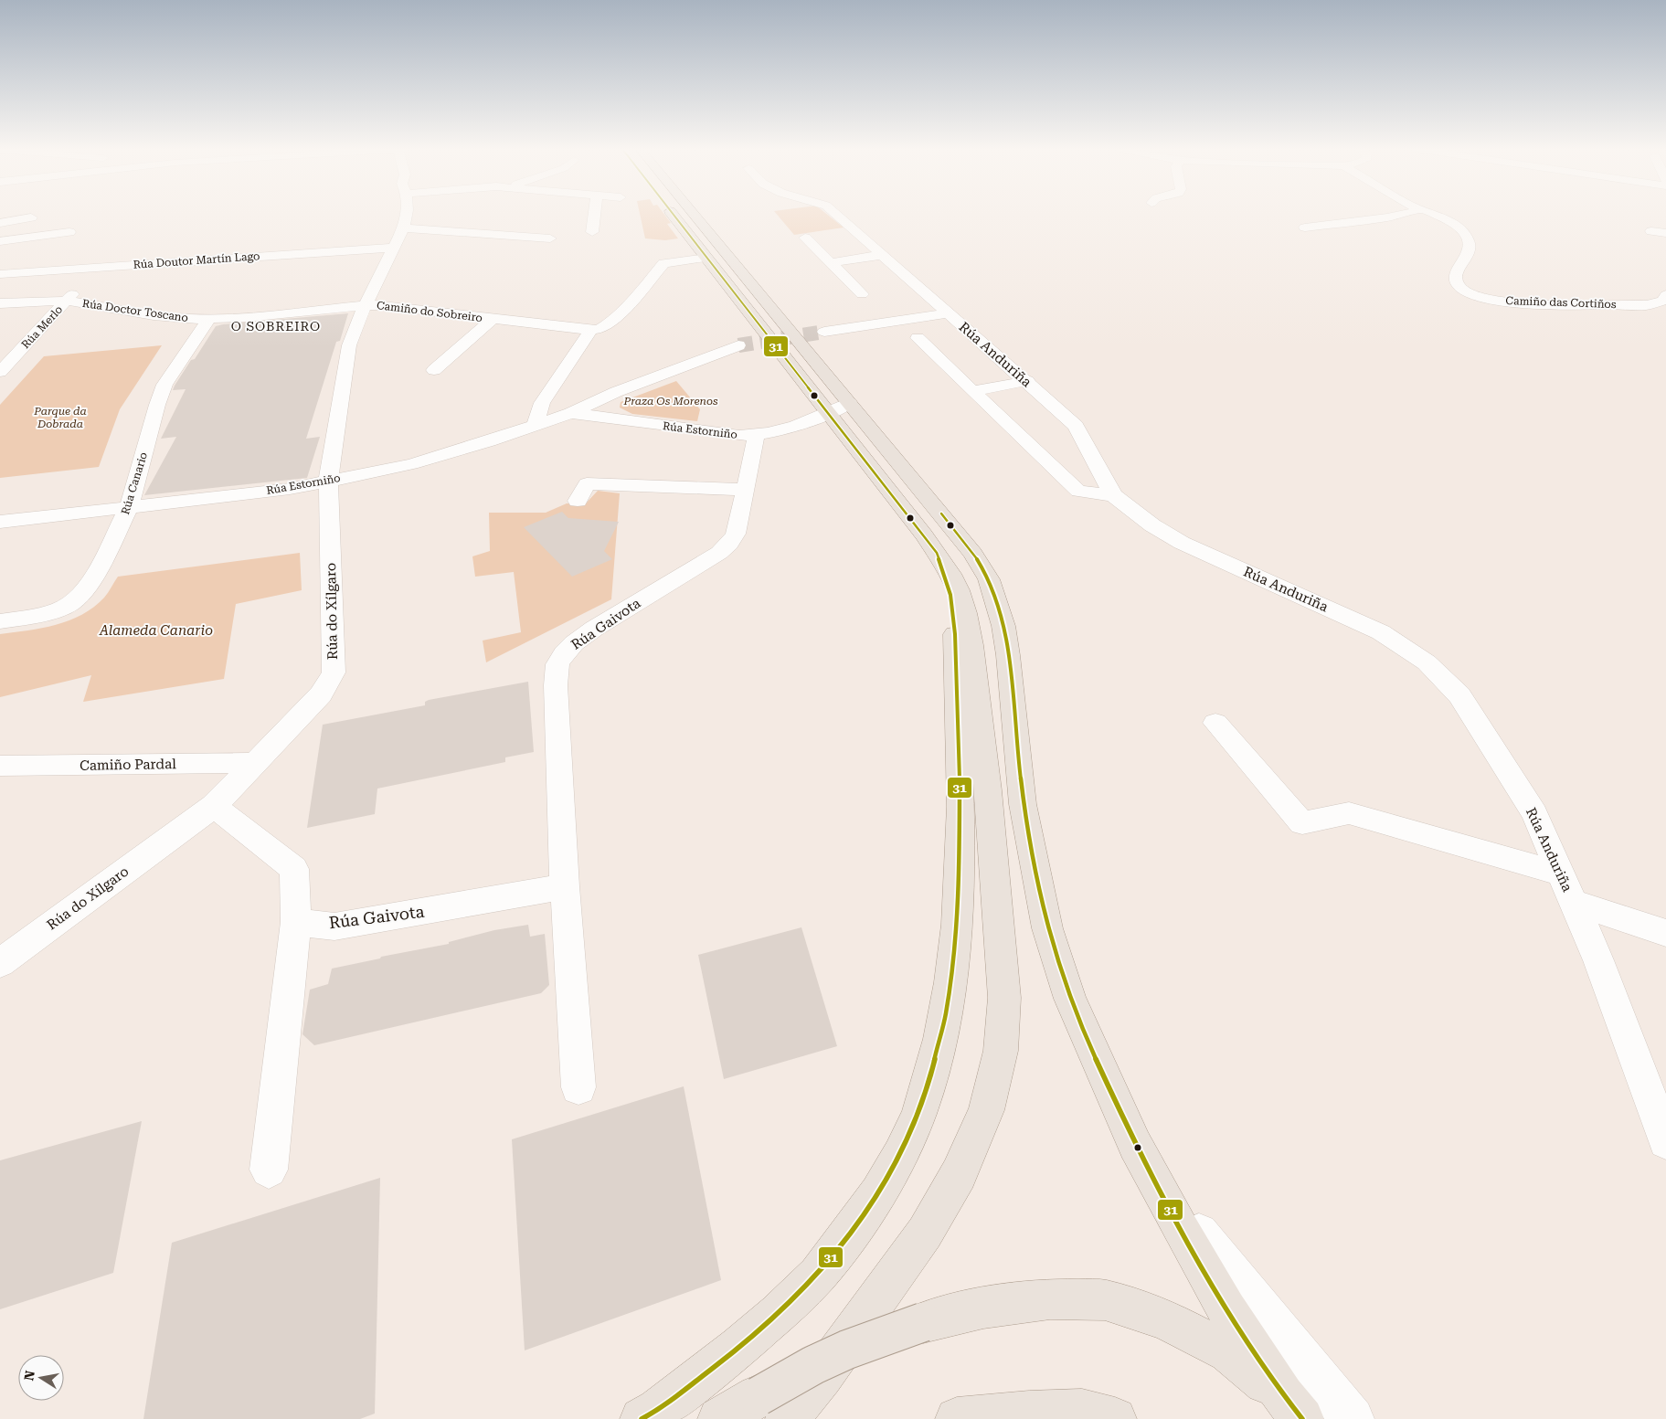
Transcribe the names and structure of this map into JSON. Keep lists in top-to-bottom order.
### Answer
{
  "streets": {
    "street": [
      "Rúa Doutor Martín Lago",
      "Camiño das Cortiños",
      "Rúa Doctor Toscano",
      "Camiño do Sobreiro",
      "Rúa Merlo",
      "Rúa Anduriña",
      "Rúa Estorniño",
      "Rúa Canario",
      "Rúa do Xílgaro",
      "Rúa Gaivota",
      "Camiño Pardal"
    ]
  },
  "crossings": [
    ["Rúa Doutor Martín Lago", "Rúa Merlo"],
    ["Rúa Doutor Martín Lago", "Rúa do Xílgaro"],
    ["Rúa Doctor Toscano", "Camiño do Sobreiro"],
    ["Rúa Doctor Toscano", "Rúa Merlo"],
    ["Rúa Doctor Toscano", "Rúa Canario"],
    ["Rúa Doctor Toscano", "Rúa do Xílgaro"],
    ["Camiño do Sobreiro", "Rúa do Xílgaro"],
    ["Rúa Estorniño", "Rúa Canario"],
    ["Rúa Estorniño", "Rúa do Xílgaro"],
    ["Rúa Estorniño", "Rúa Gaivota"],
    ["Rúa do Xílgaro", "Camiño Pardal"]
  ],
  "districts": ["O SOBREIRO"],
  "parks": ["Praza Os Morenos", "Parque da Dobrada", "Alameda Canario"],
  "lines": ["transit line 31"],
  "north": "left"
}
